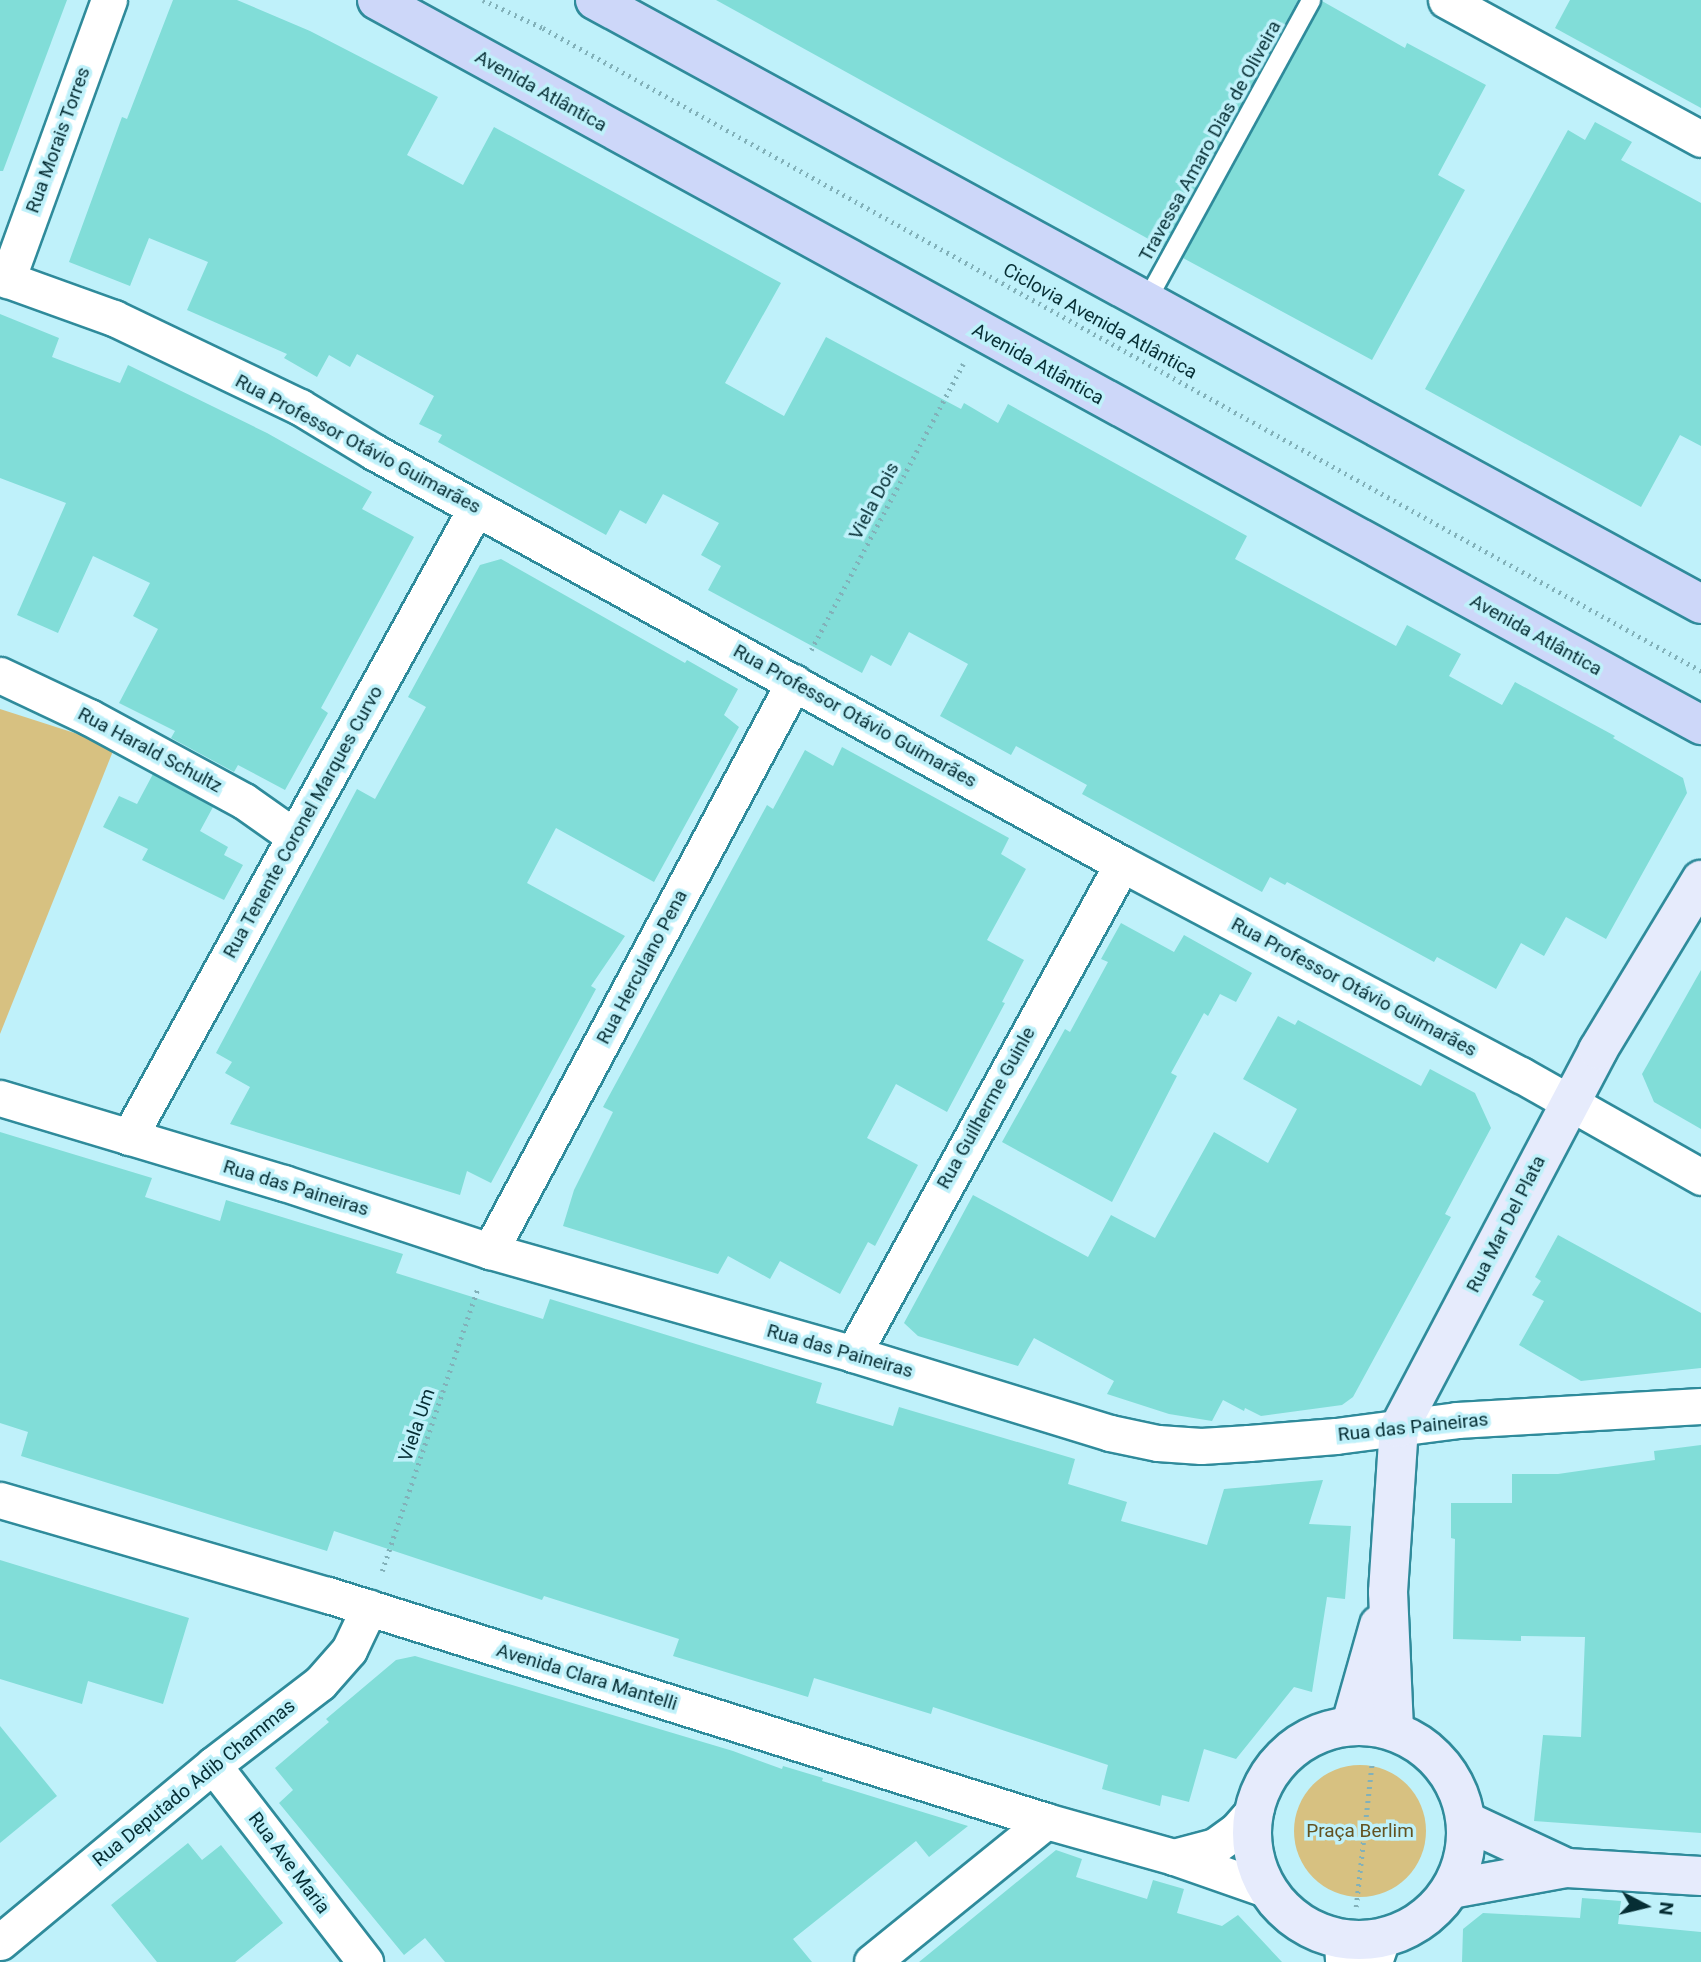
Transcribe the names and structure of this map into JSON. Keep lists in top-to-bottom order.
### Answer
{
  "streets": {
    "main road": ["Avenida Atlântica"],
    "street": [
      "Rua Morais Torres",
      "Rua Professor Otávio Guimarães",
      "Rua Harald Schultz",
      "Rua Tenente Coronel Marques Curvo",
      "Rua Herculano Pena",
      "Rua Guilherme Guinle",
      "Rua das Paineiras",
      "Rua Mar Del Plata",
      "Avenida Clara Mantelli",
      "Rua Deputado Adib Chammas",
      "Rua Ave Maria"
    ],
    "lane": ["Travessa Amaro Dias de Oliveira"],
    "path": ["Ciclovia Avenida Atlântica", "Viela Dois", "Viela Um"]
  },
  "crossings": [
    ["Avenida Atlântica", "Viela Dois"],
    ["Rua Morais Torres", "Rua Professor Otávio Guimarães"],
    ["Rua Professor Otávio Guimarães", "Viela Dois"],
    ["Rua Professor Otávio Guimarães", "Rua Tenente Coronel Marques Curvo"],
    ["Rua Professor Otávio Guimarães", "Rua Herculano Pena"],
    ["Rua Professor Otávio Guimarães", "Rua Guilherme Guinle"],
    ["Rua Professor Otávio Guimarães", "Rua Mar Del Plata"],
    ["Viela Dois", "Rua Herculano Pena"],
    ["Rua Harald Schultz", "Rua Tenente Coronel Marques Curvo"],
    ["Rua Tenente Coronel Marques Curvo", "Rua das Paineiras"],
    ["Rua Herculano Pena", "Rua das Paineiras"],
    ["Rua Herculano Pena", "Viela Um"],
    ["Rua Guilherme Guinle", "Rua das Paineiras"],
    ["Rua das Paineiras", "Rua Mar Del Plata"],
    ["Rua das Paineiras", "Viela Um"],
    ["Viela Um", "Avenida Clara Mantelli"],
    ["Viela Um", "Rua Deputado Adib Chammas"],
    ["Avenida Clara Mantelli", "Rua Deputado Adib Chammas"],
    ["Rua Deputado Adib Chammas", "Rua Ave Maria"]
  ],
  "parks": ["Praça Berlim"],
  "north": "right"
}
